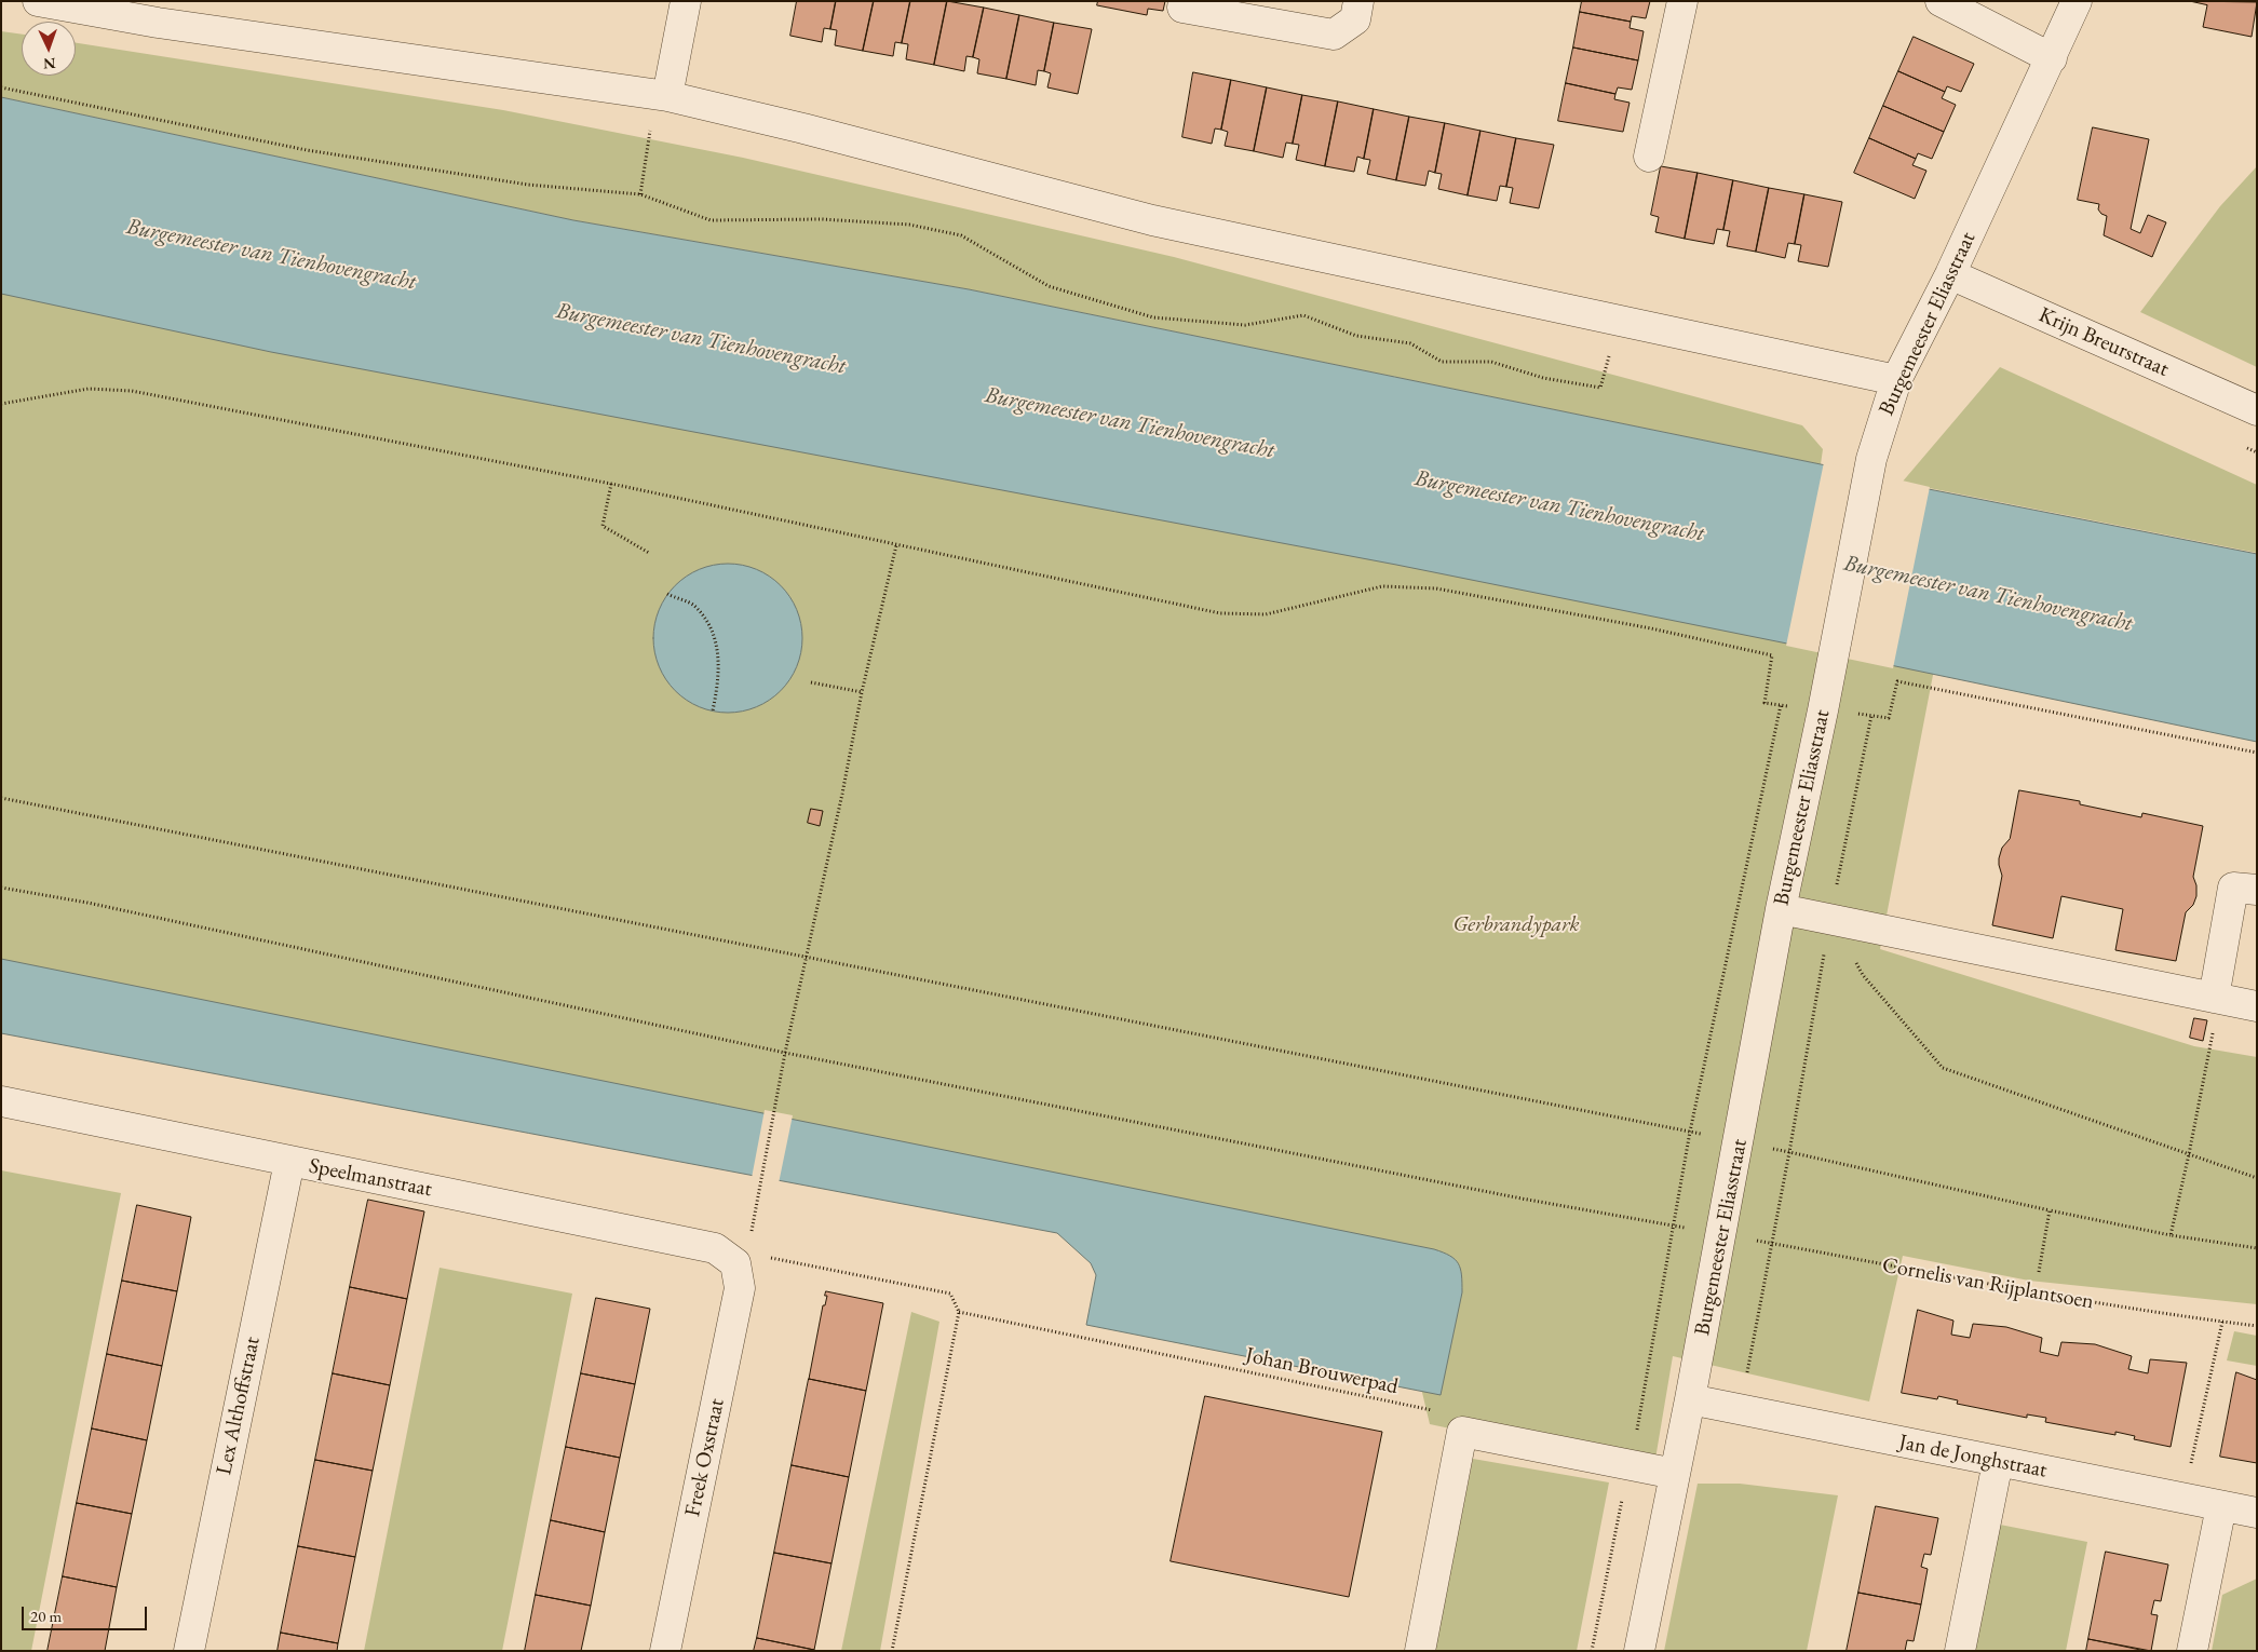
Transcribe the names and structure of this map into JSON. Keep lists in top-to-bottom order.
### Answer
{
  "streets": {
    "street": [
      "Burgemeester Eliasstraat",
      "Krijn Breurstraat",
      "Speelmanstraat",
      "Lex Althoffstraat",
      "Jan de Jonghstraat",
      "Freek Oxstraat"
    ],
    "path": ["Cornelis van Rijplantsoen", "Johan Brouwerpad"]
  },
  "crossings": [
    ["Burgemeester Eliasstraat", "Krijn Breurstraat"],
    ["Burgemeester Eliasstraat", "Cornelis van Rijplantsoen"],
    ["Burgemeester Eliasstraat", "Jan de Jonghstraat"],
    ["Speelmanstraat", "Lex Althoffstraat"],
    ["Speelmanstraat", "Freek Oxstraat"]
  ],
  "water": ["Burgemeester van Tienhovengracht"],
  "parks": ["Gerbrandypark"],
  "scale_bar": "20 m",
  "north": "bottom"
}
